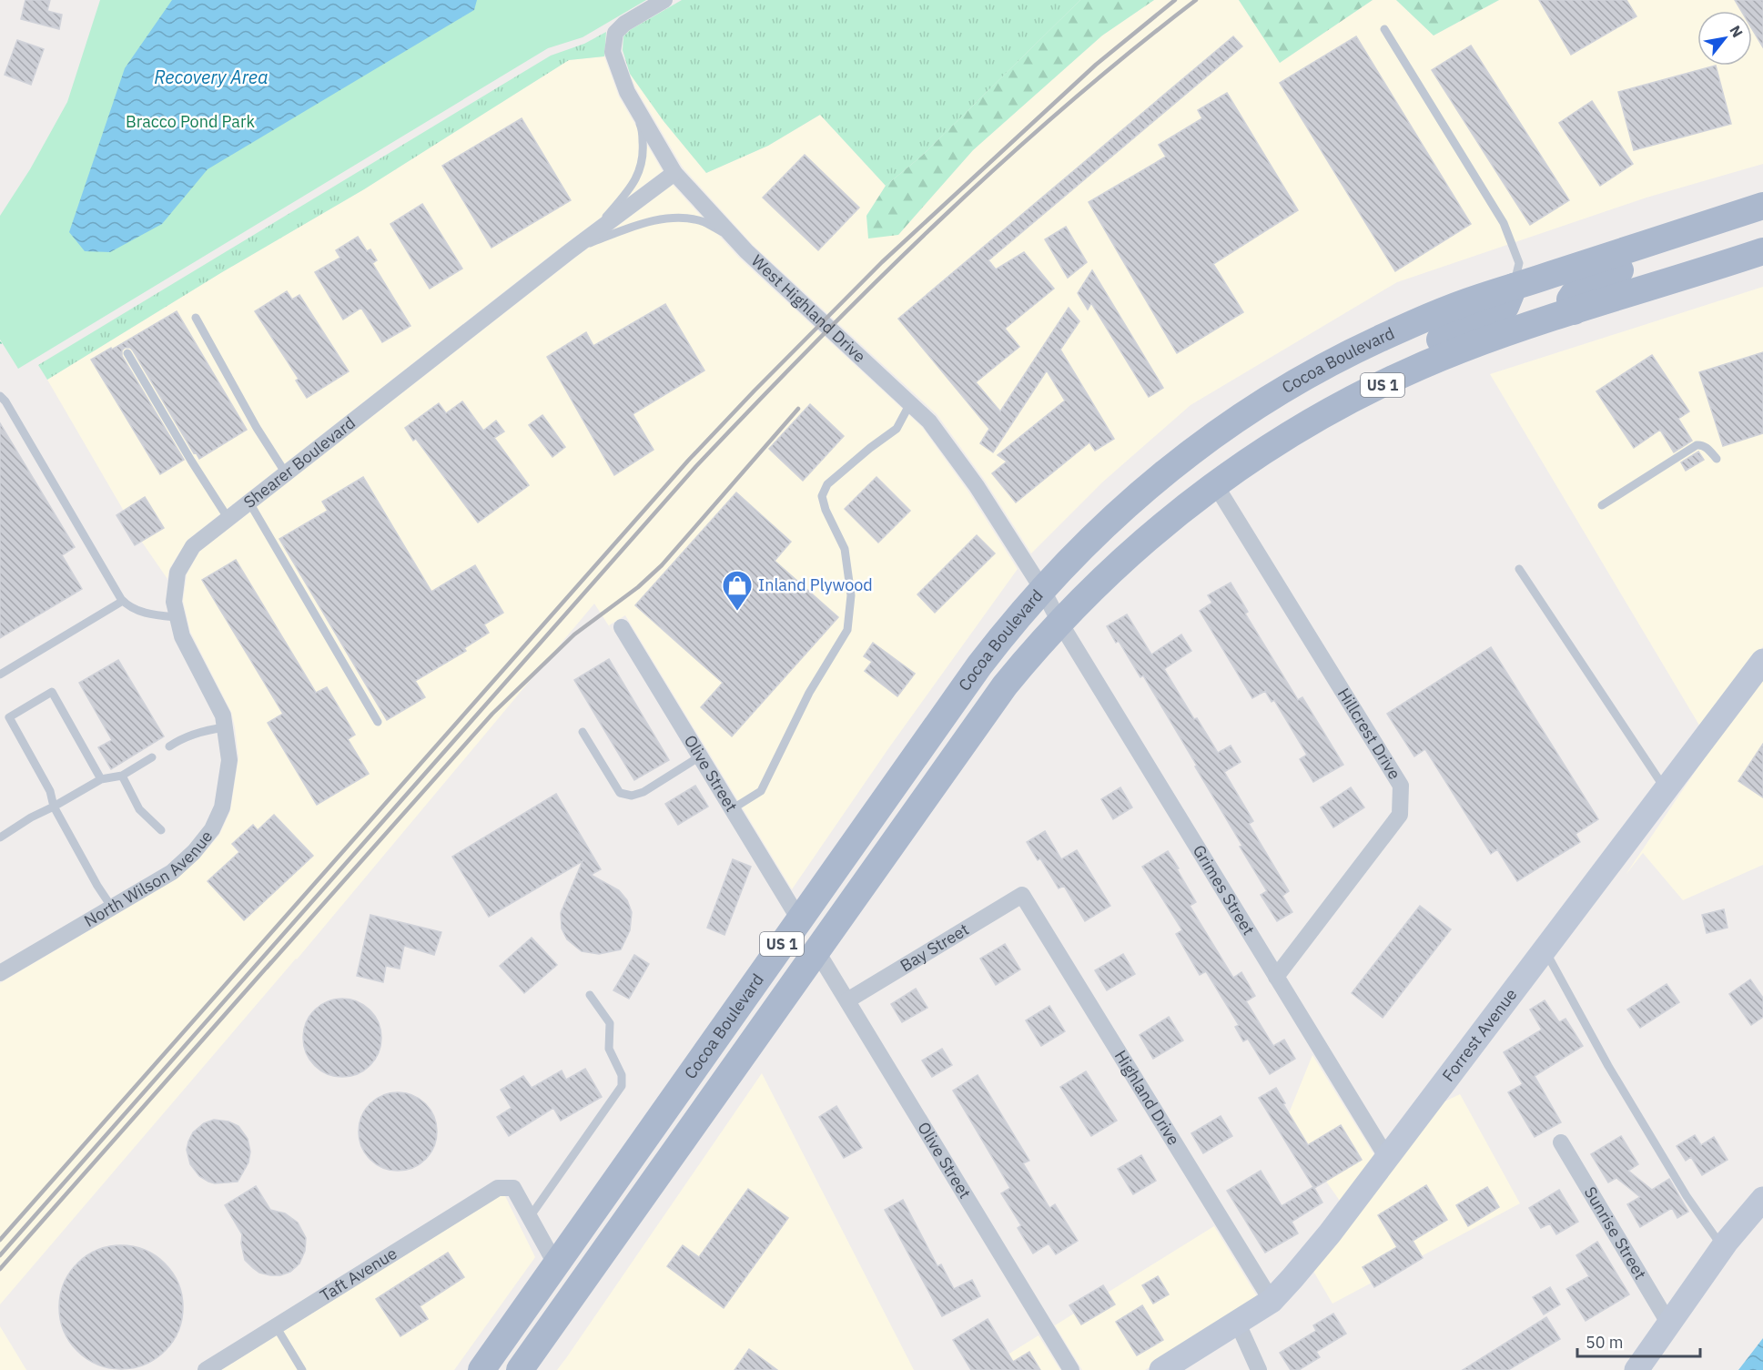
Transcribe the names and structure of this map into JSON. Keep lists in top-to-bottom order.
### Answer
{
  "streets": {
    "main road": ["Cocoa Boulevard", "US 1"],
    "street": [
      "West Highland Drive",
      "Shearer Boulevard",
      "Hillcrest Drive",
      "Olive Street",
      "North Wilson Avenue",
      "Grimes Street",
      "Bay Street",
      "Forrest Avenue",
      "Highland Drive",
      "Sunrise Street",
      "Taft Avenue"
    ]
  },
  "crossings": [
    ["West Highland Drive", "Cocoa Boulevard"],
    ["West Highland Drive", "Shearer Boulevard"],
    ["West Highland Drive", "Grimes Street"],
    ["Cocoa Boulevard", "Hillcrest Drive"],
    ["Cocoa Boulevard", "Olive Street"],
    ["Cocoa Boulevard", "Grimes Street"],
    ["Shearer Boulevard", "North Wilson Avenue"],
    ["Hillcrest Drive", "Grimes Street"],
    ["Olive Street", "Bay Street"],
    ["Grimes Street", "Forrest Avenue"],
    ["Bay Street", "Highland Drive"],
    ["Forrest Avenue", "Highland Drive"]
  ],
  "water": ["Recovery Area"],
  "parks": ["Bracco Pond Park"],
  "places": {
    "shop": ["Inland Plywood"]
  },
  "scale_bar": "50 m",
  "north": "top right"
}
